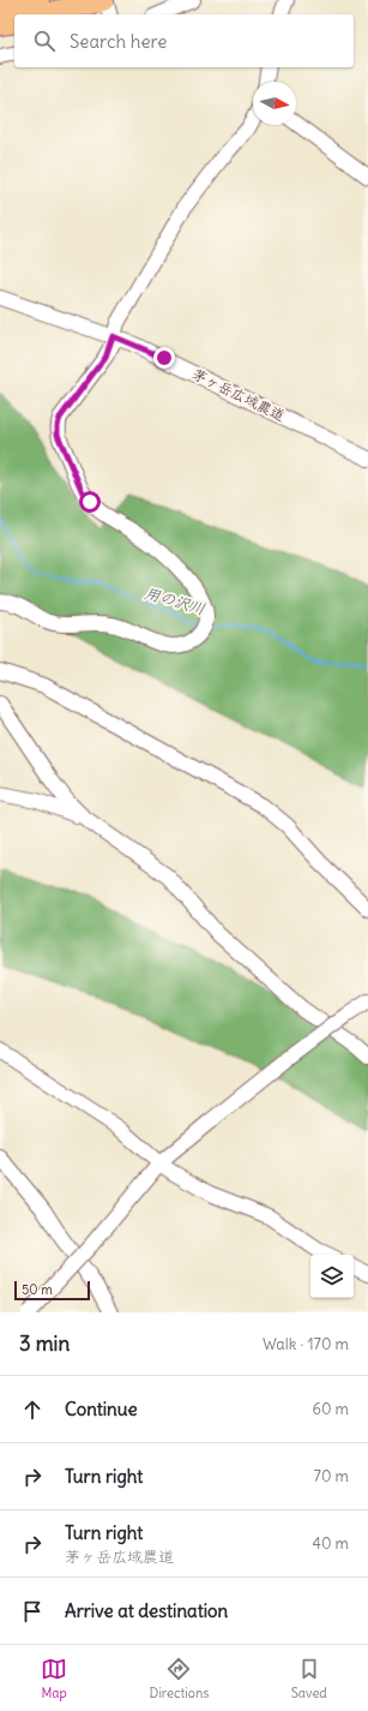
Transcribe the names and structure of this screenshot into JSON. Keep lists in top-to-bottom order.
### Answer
{
  "streets": {
    "street": ["茅ヶ岳広域農道"]
  },
  "water": ["用の沢川"],
  "scale_bar": "50 m",
  "north": "right",
  "page": {
    "search": "Search here",
    "scale": "50 m",
    "heading": ["3 min", "Walk · 170 m"],
    "list": [
      ["Continue", "60 m"],
      ["Turn right", "70 m"],
      ["Turn right", "茅ヶ岳広域農道", "40 m"],
      "Arrive at destination"
    ],
    "nav": ["Map", "Directions", "Saved"]
  }
}
